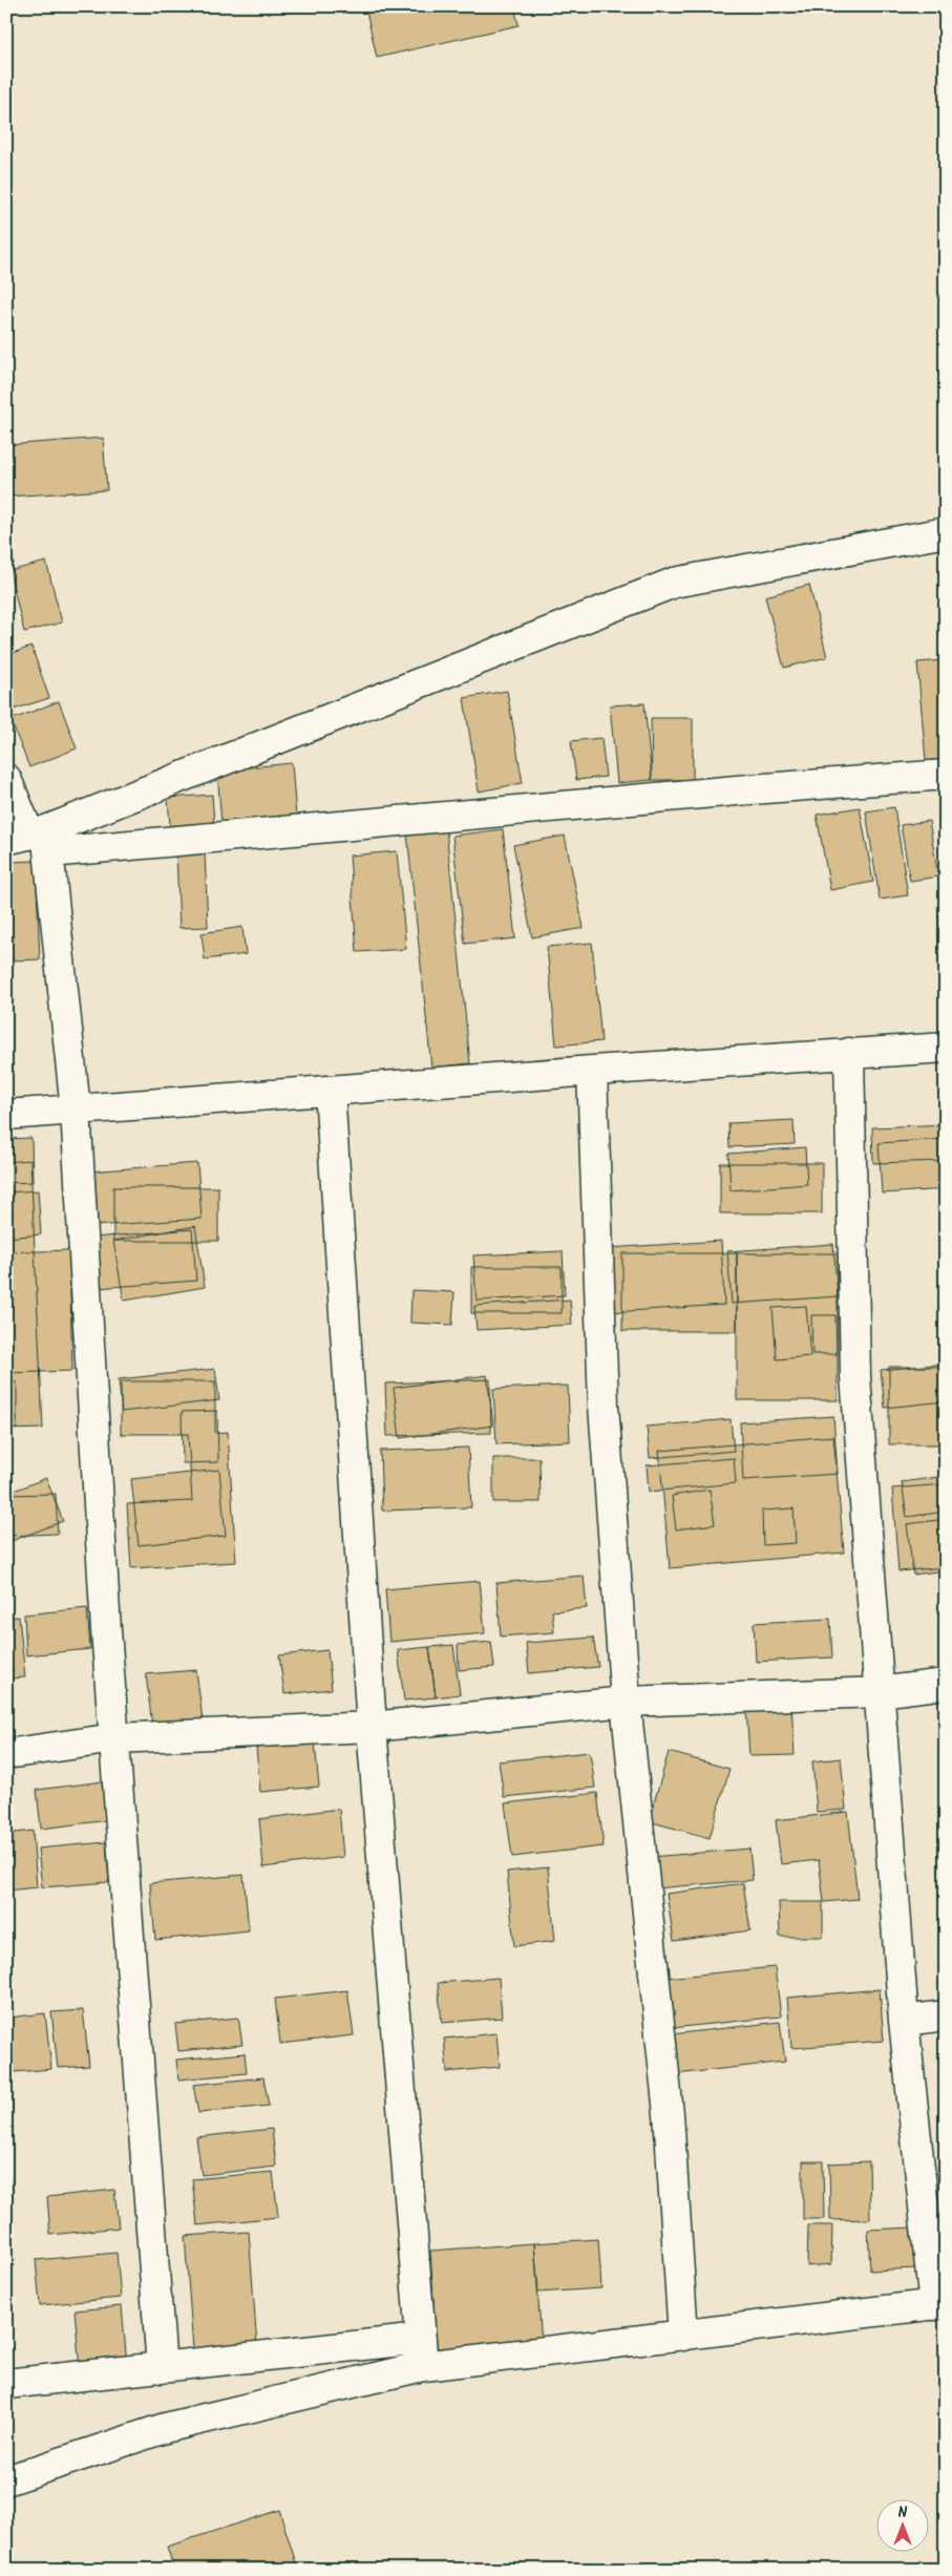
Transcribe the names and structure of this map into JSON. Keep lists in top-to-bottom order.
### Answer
{
  "north": "top"
}
